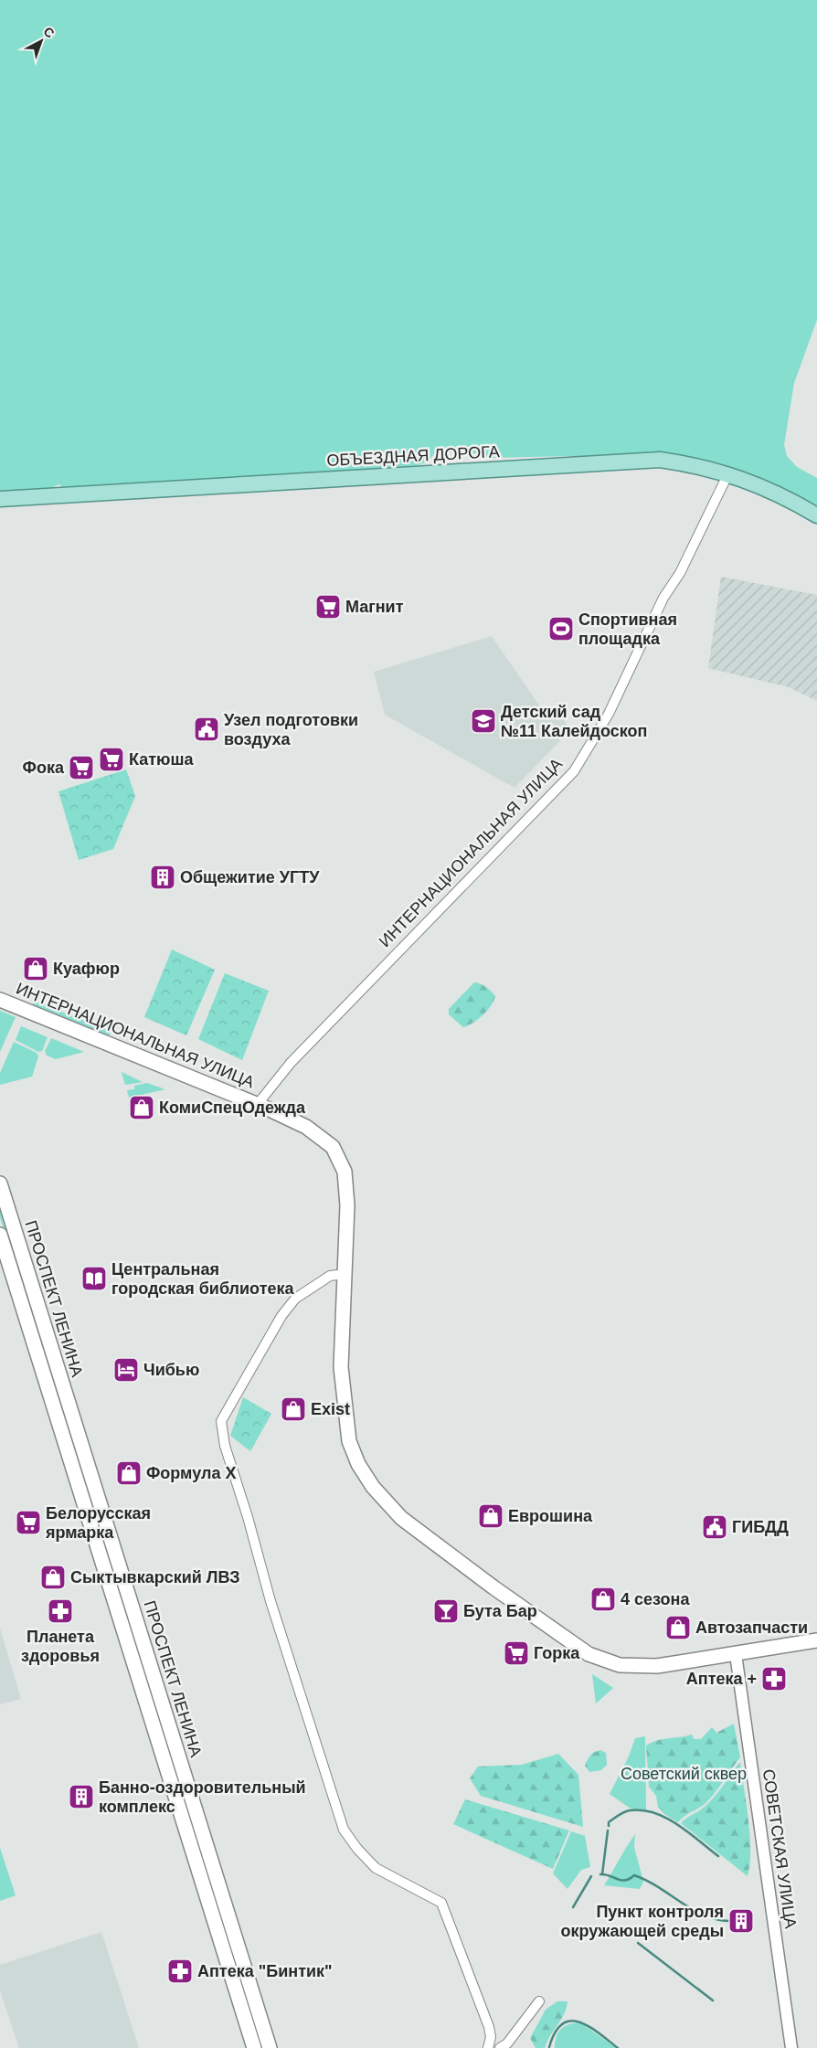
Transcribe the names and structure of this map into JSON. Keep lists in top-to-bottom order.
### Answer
{
  "streets": {
    "main road": ["ОБЪЕЗДНАЯ ДОРОГА", "ИНТЕРНАЦИОНАЛЬНАЯ УЛИЦА", "ПРОСПЕКТ ЛЕНИНА"],
    "street": ["СОВЕТСКАЯ УЛИЦА"]
  },
  "crossings": [
    ["ОБЪЕЗДНАЯ ДОРОГА", "ИНТЕРНАЦИОНАЛЬНАЯ УЛИЦА"],
    ["ИНТЕРНАЦИОНАЛЬНАЯ УЛИЦА", "СОВЕТСКАЯ УЛИЦА"]
  ],
  "parks": ["Советский сквер"],
  "places": {
    "supermarket": [
      "Магнит",
      "Катюша",
      "Фока",
      "Белорусская ярмарка",
      "Горка"
    ],
    "sports": ["Спортивная площадка"],
    "school or university": ["Детский сад №11 Калейдоскоп"],
    "public building": ["Узел подготовки воздуха", "ГИБДД"],
    "building": ["Общежитие УГТУ", "Банно-оздоровительный комплекс", "Пункт контроля окружающей среды"],
    "shop": [
      "Куафюр",
      "КомиСпецОдежда",
      "Exist",
      "Формула X",
      "Еврошина",
      "Сыктывкарский ЛВЗ",
      "4 сезона",
      "Автозапчасти"
    ],
    "library": ["Центральная городская библиотека"],
    "hotel": ["Чибью"],
    "pharmacy": ["Планета здоровья", "Аптека +", "Аптека \"Бинтик\""],
    "bar": ["Бута Бар"]
  },
  "north": "top right"
}
